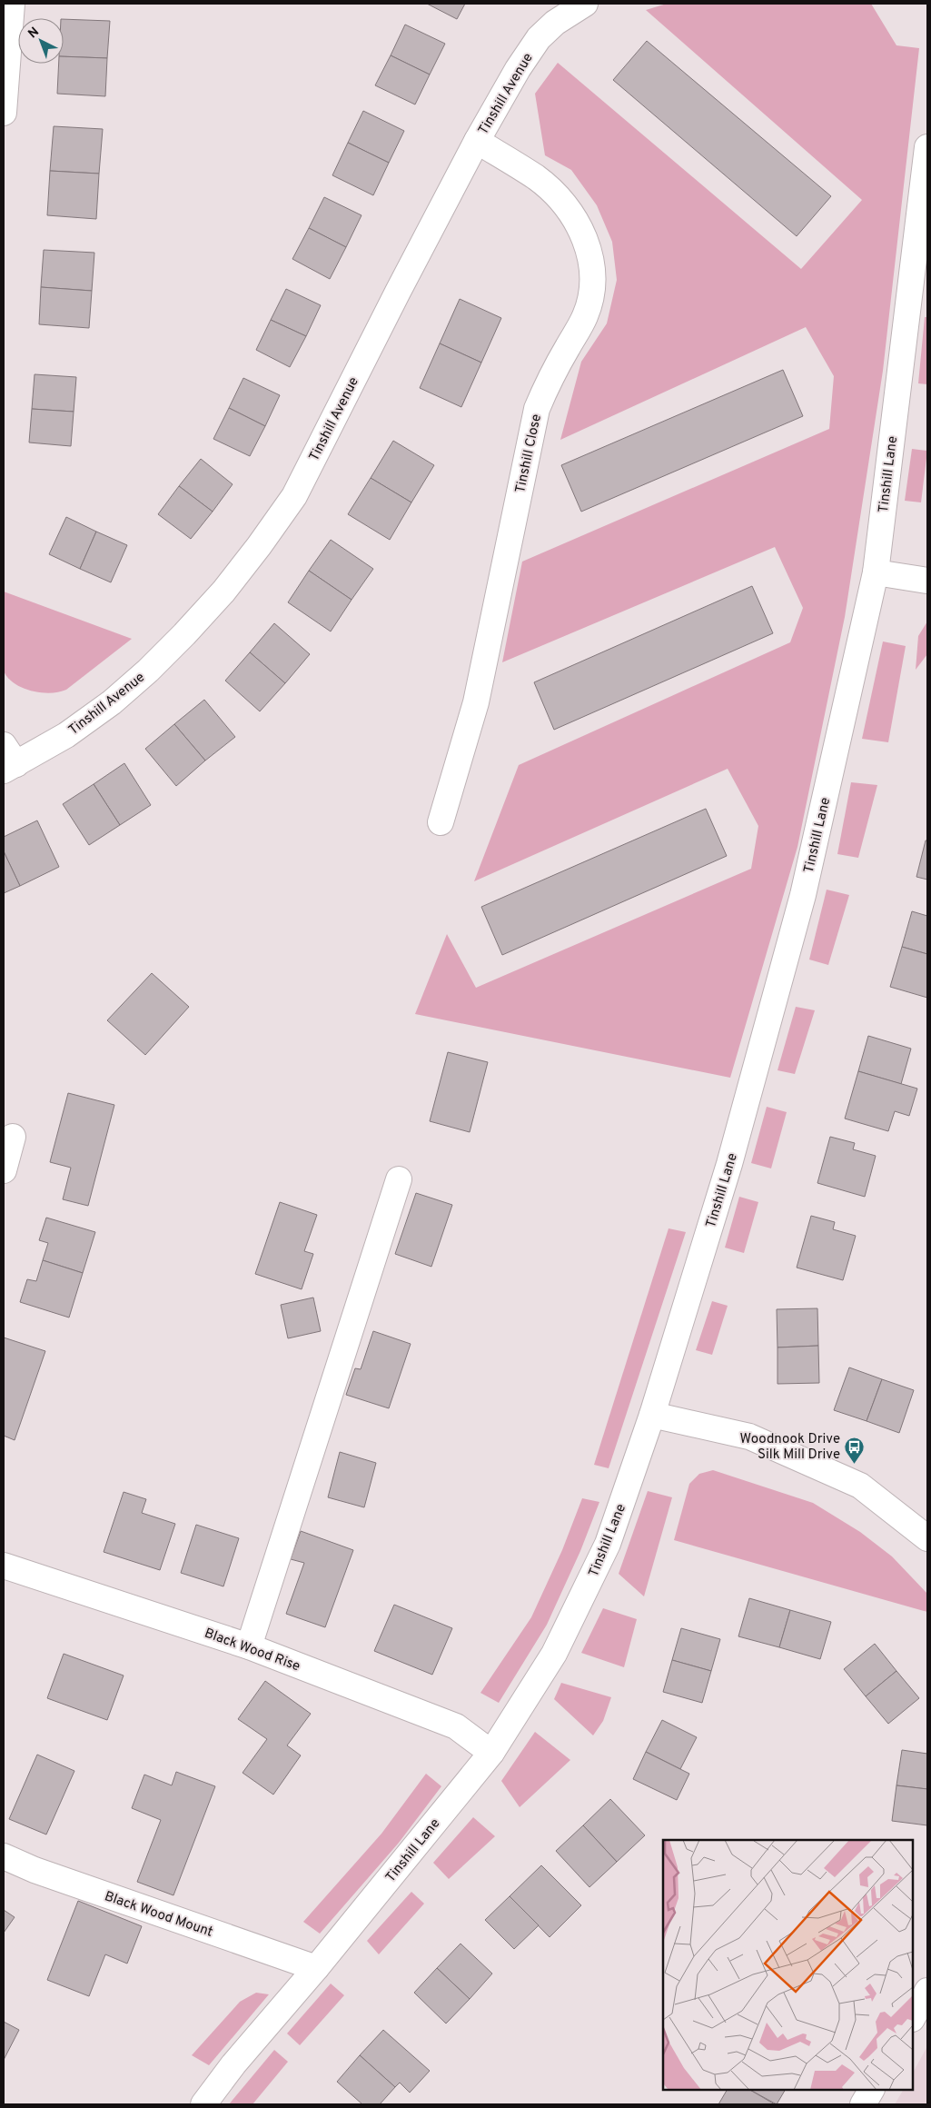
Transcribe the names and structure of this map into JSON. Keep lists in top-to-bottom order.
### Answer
{
  "streets": {
    "street": [
      "Tinshill Avenue",
      "Tinshill Close",
      "Tinshill Lane",
      "Black Wood Rise",
      "Black Wood Mount"
    ]
  },
  "crossings": [
    ["Tinshill Avenue", "Tinshill Close"],
    ["Tinshill Lane", "Black Wood Rise"],
    ["Tinshill Lane", "Black Wood Mount"]
  ],
  "places": {
    "bus stop": ["Woodnook Drive Silk Mill Drive"]
  },
  "north": "top left"
}
